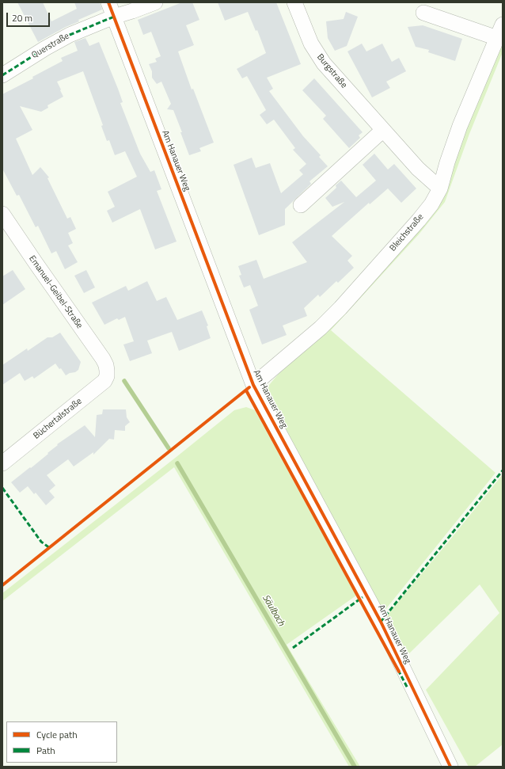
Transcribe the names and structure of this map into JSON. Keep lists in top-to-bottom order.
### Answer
{
  "streets": {
    "street": [
      "Querstraße",
      "Burgstraße",
      "Am Hanauer Weg",
      "Bleichstraße",
      "Emanuel-Geibel-Straße",
      "Büchertalstraße"
    ]
  },
  "crossings": [
    ["Querstraße", "Am Hanauer Weg"],
    ["Burgstraße", "Bleichstraße"],
    ["Am Hanauer Weg", "Bleichstraße"],
    ["Emanuel-Geibel-Straße", "Büchertalstraße"]
  ],
  "water": ["Säulbach"],
  "legend": ["Cycle path", "Path"],
  "scale_bar": "20 m"
}
